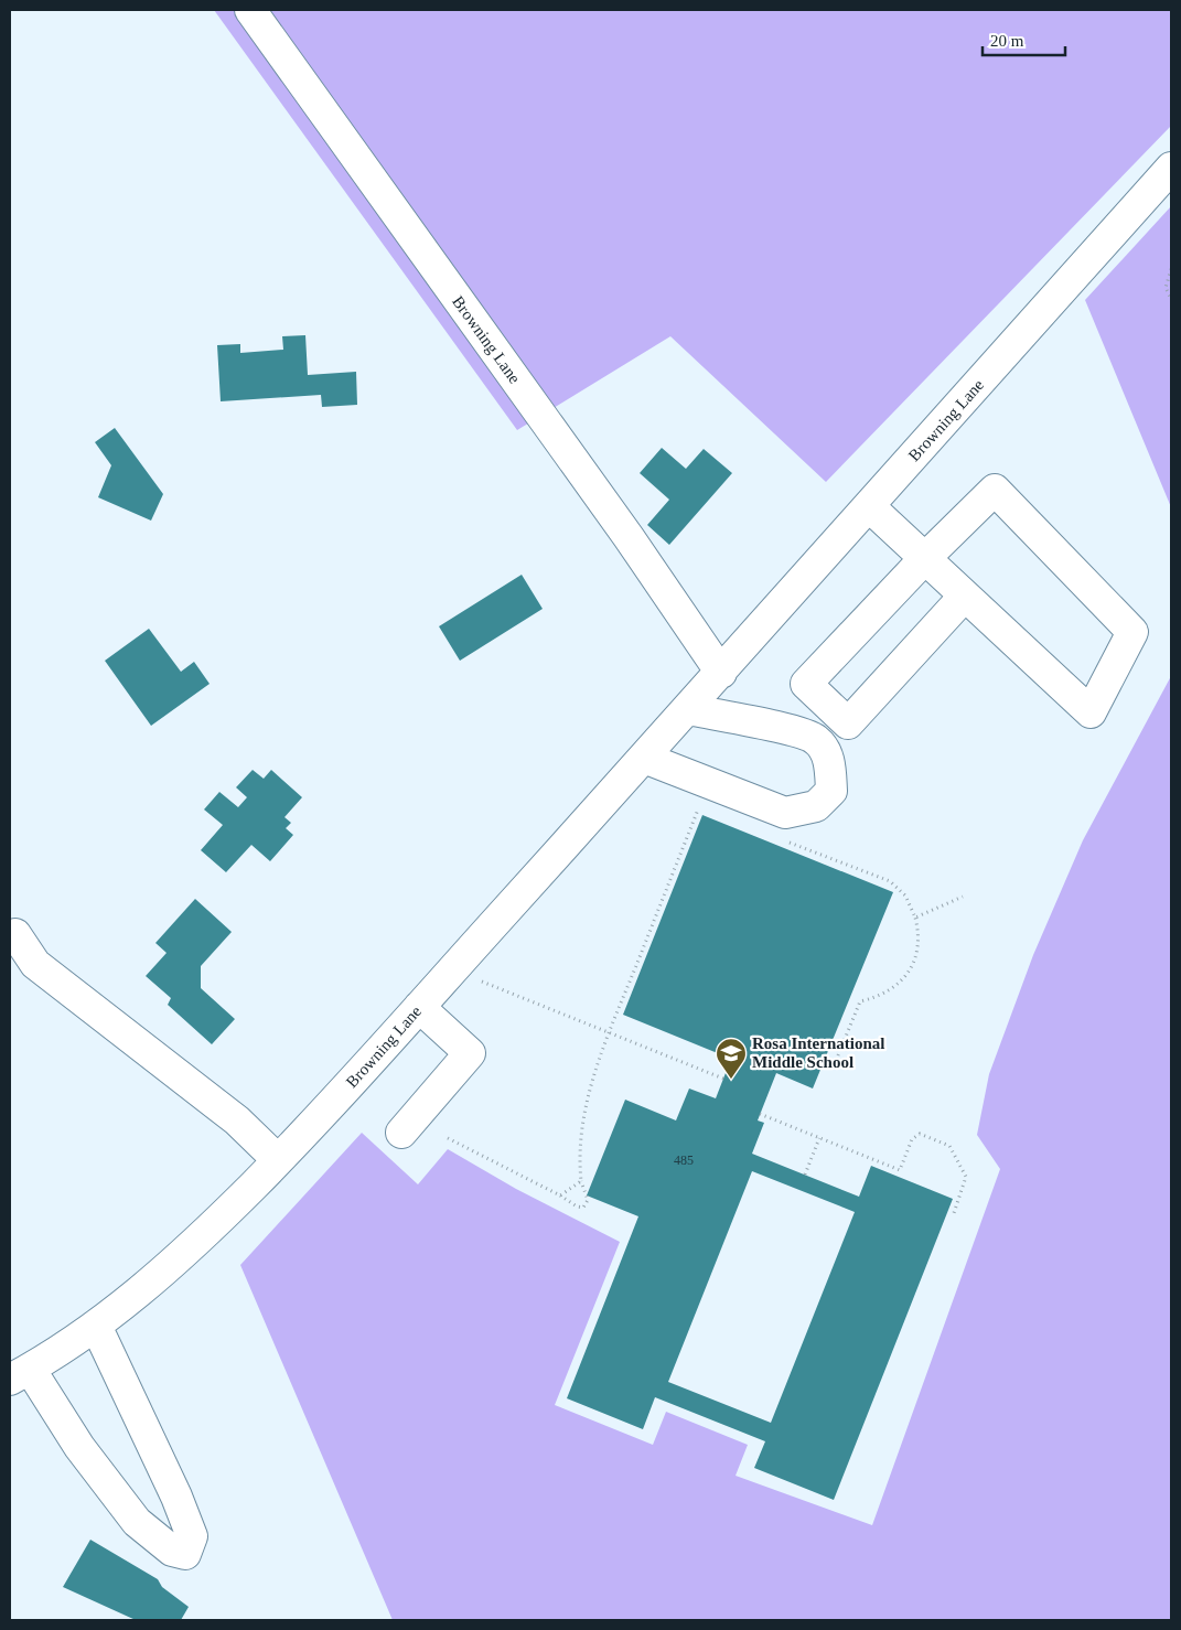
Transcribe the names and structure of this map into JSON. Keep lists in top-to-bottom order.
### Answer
{
  "streets": {
    "street": ["Browning Lane"]
  },
  "places": {
    "school or university": ["Rosa International Middle School"]
  },
  "house_numbers": ["485"],
  "scale_bar": "20 m"
}
